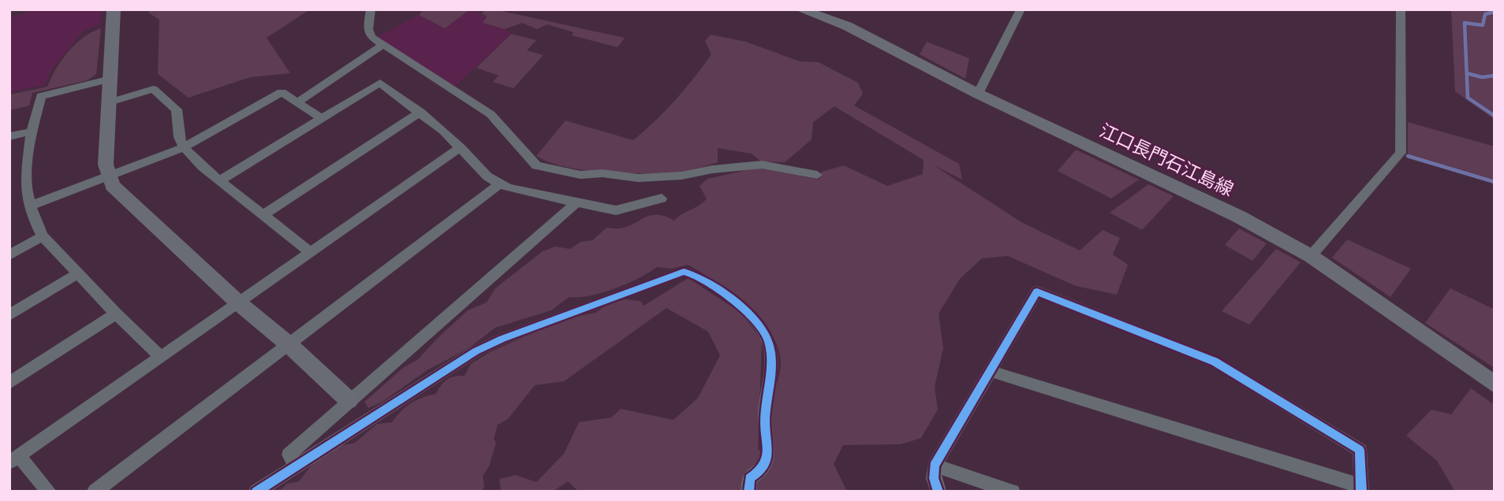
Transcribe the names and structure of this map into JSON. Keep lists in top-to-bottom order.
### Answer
{
  "streets": {
    "main road": ["江口長門石江島線"]
  }
}
